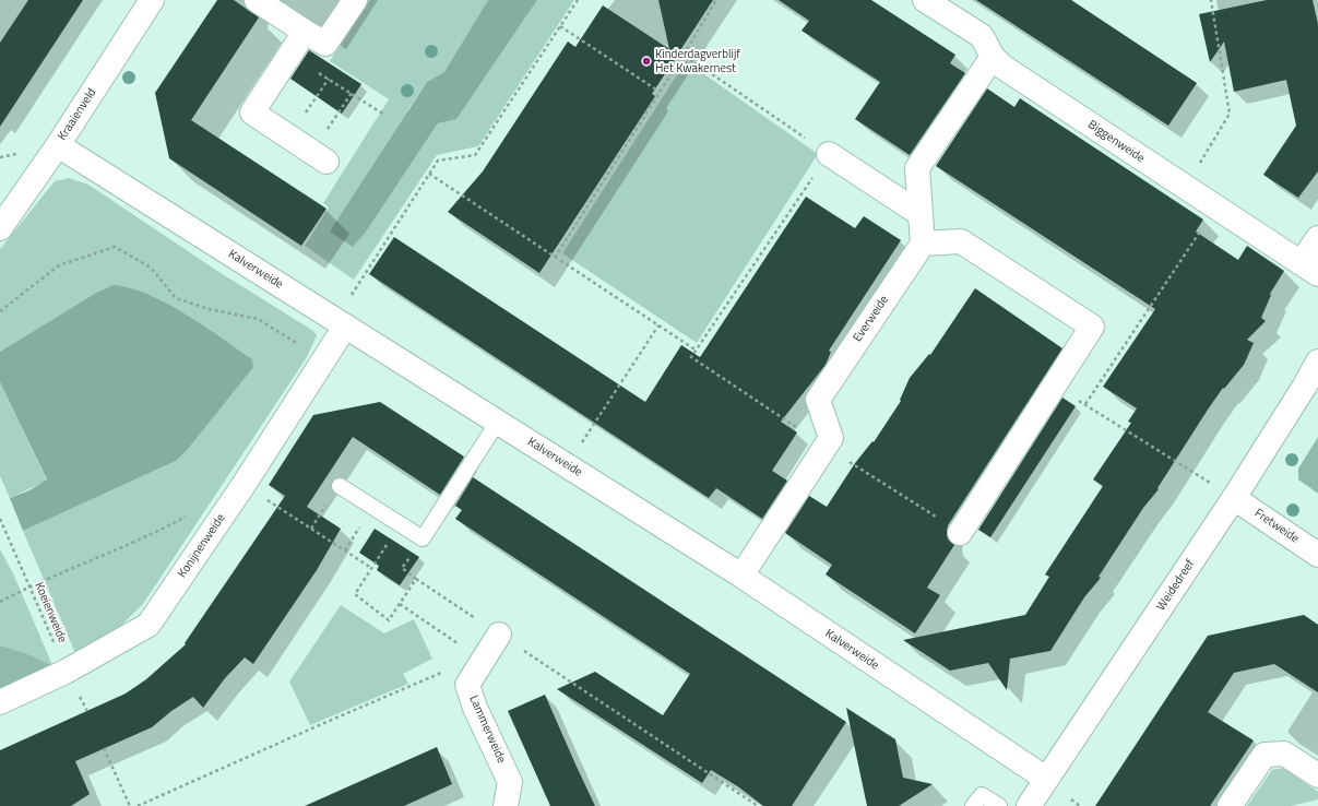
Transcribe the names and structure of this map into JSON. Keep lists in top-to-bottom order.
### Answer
{
  "streets": {
    "street": [
      "Kraaienveld",
      "Biggenweide",
      "Kalverweide",
      "Everweide",
      "Fretweide",
      "Konijnenweide",
      "Weidedreef",
      "Lammerweide"
    ],
    "path": ["Koeienweide"]
  },
  "crossings": [
    ["Kraaienveld", "Kalverweide"],
    ["Kalverweide", "Everweide"],
    ["Kalverweide", "Konijnenweide"],
    ["Kalverweide", "Weidedreef"],
    ["Fretweide", "Weidedreef"],
    ["Konijnenweide", "Koeienweide"]
  ],
  "places": ["Kinderdagverblijf Het Kwakernest"]
}
